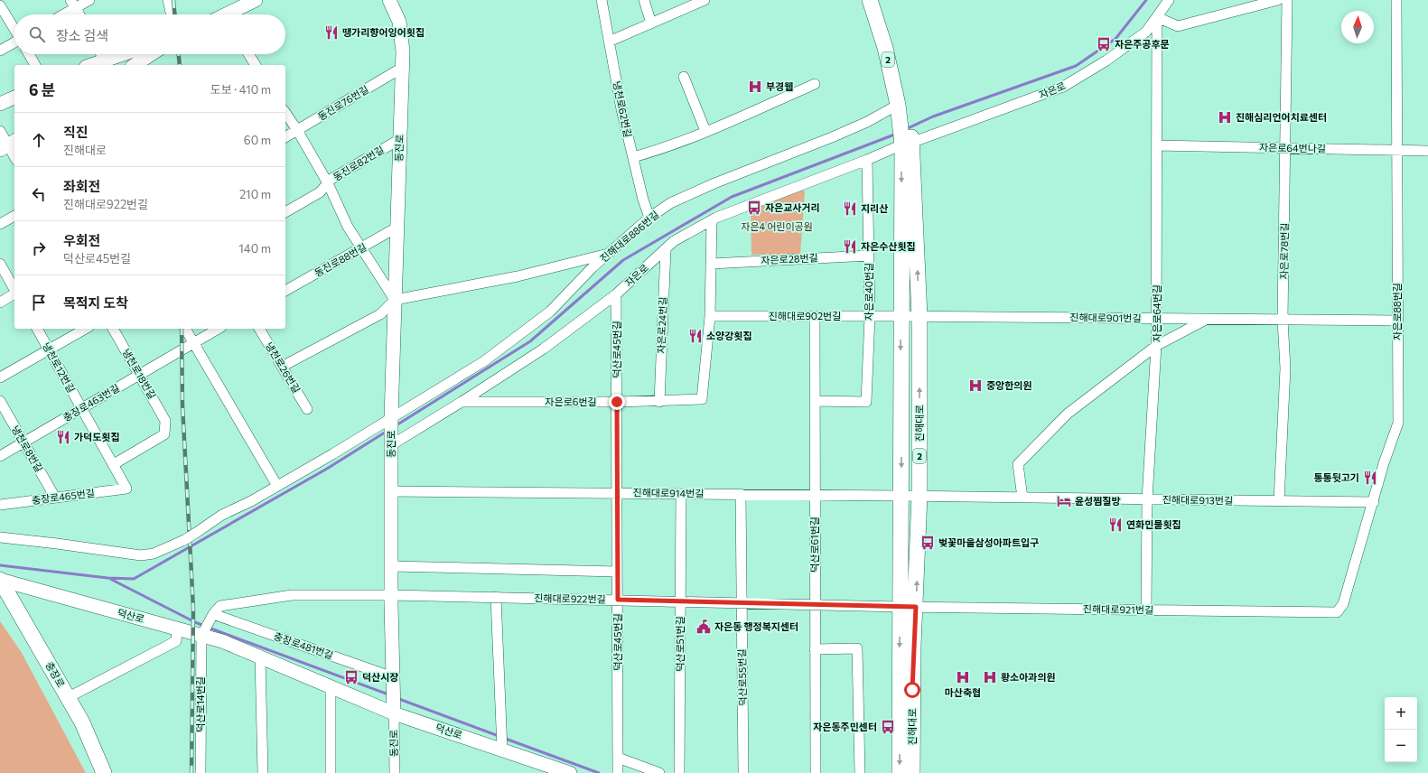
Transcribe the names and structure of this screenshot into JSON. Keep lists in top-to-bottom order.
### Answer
{
  "streets": {
    "main road": ["2", "진해대로", "충장로"],
    "street": [
      "자은로",
      "동진로76번길",
      "냉천로62번길",
      "동진로",
      "자은로64번나길",
      "동진로82번길",
      "진해대로886번길",
      "자은로78번길",
      "자은로28번길",
      "동진로88번길",
      "자은로40번길",
      "자은로88번길",
      "자은로64번길",
      "진해대로902번길",
      "진해대로901번길",
      "자은로24번길",
      "덕산로45번길",
      "냉천로12번길",
      "냉천로26번길",
      "냉천로18번길",
      "자은로6번길",
      "충장로463번길",
      "냉천로8번길",
      "진해대로914번길",
      "충장로465번길",
      "진해대로913번길",
      "덕산로61번길",
      "진해대로922번길",
      "진해대로921번길",
      "덕산로",
      "덕산로51번길",
      "충장로481번길",
      "덕산로55번길",
      "덕산로14번길"
    ]
  },
  "crossings": [
    ["2", "자은로"],
    ["2", "진해대로886번길"],
    ["2", "진해대로"],
    ["자은로", "동진로"],
    ["자은로", "자은로40번길"],
    ["자은로", "자은로64번길"],
    ["자은로", "자은로24번길"],
    ["자은로", "덕산로45번길"],
    ["자은로", "자은로6번길"],
    ["자은로", "진해대로"],
    ["동진로76번길", "동진로"],
    ["냉천로62번길", "진해대로886번길"],
    ["동진로", "동진로82번길"],
    ["동진로", "진해대로886번길"],
    ["동진로", "동진로88번길"],
    ["동진로", "진해대로914번길"],
    ["동진로", "진해대로922번길"],
    ["동진로", "덕산로"],
    ["동진로", "충장로481번길"],
    ["자은로64번나길", "자은로78번길"],
    ["자은로64번나길", "자은로88번길"],
    ["자은로64번나길", "자은로64번길"],
    ["자은로78번길", "진해대로901번길"],
    ["자은로78번길", "진해대로913번길"],
    ["자은로28번길", "자은로40번길"],
    ["자은로40번길", "진해대로902번길"],
    ["자은로40번길", "덕산로61번길"],
    ["자은로88번길", "진해대로901번길"],
    ["자은로88번길", "진해대로913번길"],
    ["자은로88번길", "진해대로921번길"],
    ["자은로64번길", "진해대로901번길"],
    ["자은로64번길", "진해대로913번길"],
    ["자은로64번길", "진해대로921번길"],
    ["진해대로902번길", "진해대로901번길"],
    ["진해대로902번길", "자은로6번길"],
    ["진해대로902번길", "진해대로"],
    ["진해대로902번길", "덕산로61번길"],
    ["진해대로901번길", "진해대로"],
    ["자은로24번길", "자은로6번길"],
    ["덕산로45번길", "자은로6번길"],
    ["덕산로45번길", "진해대로914번길"],
    ["덕산로45번길", "진해대로922번길"],
    ["냉천로12번길", "냉천로18번길"],
    ["냉천로12번길", "충장로463번길"],
    ["냉천로12번길", "충장로465번길"],
    ["냉천로18번길", "충장로463번길"],
    ["충장로463번길", "냉천로8번길"],
    ["진해대로", "진해대로914번길"],
    ["진해대로", "진해대로913번길"],
    ["진해대로", "진해대로922번길"],
    ["진해대로", "진해대로921번길"],
    ["냉천로8번길", "충장로465번길"],
    ["진해대로914번길", "진해대로913번길"],
    ["진해대로914번길", "덕산로61번길"],
    ["진해대로914번길", "덕산로51번길"],
    ["진해대로914번길", "덕산로55번길"],
    ["덕산로61번길", "진해대로922번길"],
    ["진해대로922번길", "진해대로921번길"],
    ["진해대로922번길", "덕산로51번길"],
    ["진해대로922번길", "덕산로55번길"],
    ["덕산로", "충장로"],
    ["덕산로", "덕산로14번길"]
  ],
  "parks": ["자은4 어린이공원"],
  "places": {
    "restaurant": [
      "땡가리향어잉어횟집",
      "지리산",
      "자은수산횟집",
      "소양강횟집",
      "가덕도횟집",
      "통통뒷고기",
      "연화민물횟집"
    ],
    "bus stop": [
      "자은주공후문",
      "자은교사거리",
      "벚꽃마을삼성아파트입구",
      "덕산시장",
      "자은동주민센터"
    ],
    "hospital": [
      "부경웹",
      "진해심리언어치료센터",
      "중앙한의원",
      "마산축협",
      "황소아과의원"
    ],
    "hotel": ["윤성찜질방"],
    "public building": ["자은동 행정복지센터"]
  },
  "north": "top",
  "page": {
    "search": "장소 검색",
    "heading": ["6 분", "도보 · 410 m"],
    "list": [
      ["직진", "진해대로", "60 m"],
      ["좌회전", "진해대로922번길", "210 m"],
      ["우회전", "덕산로45번길", "140 m"],
      "목적지 도착"
    ],
    "map_buttons": ["+", "−"]
  }
}
